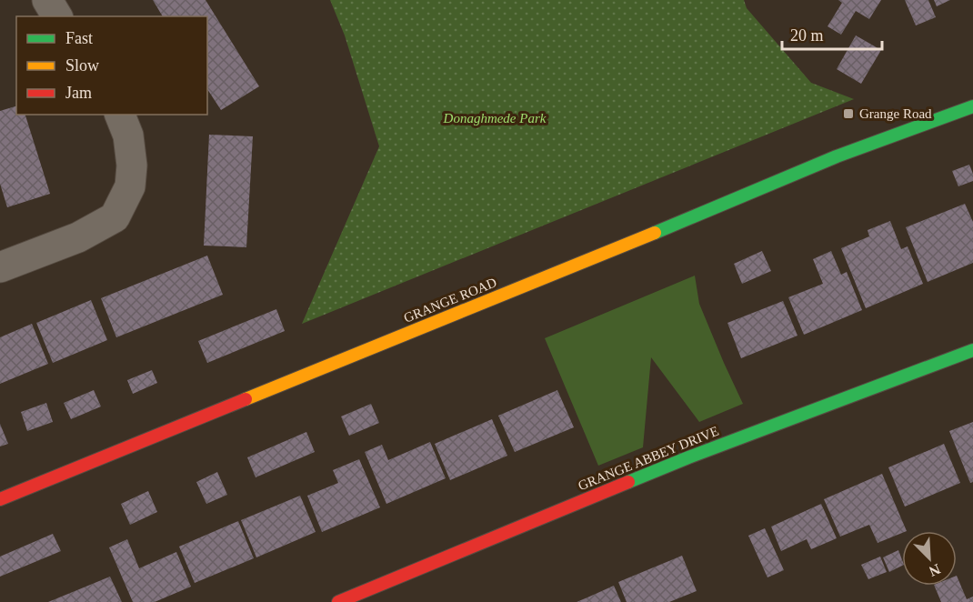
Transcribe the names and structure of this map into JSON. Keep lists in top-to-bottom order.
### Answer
{
  "streets": {
    "main road": ["GRANGE ROAD", "GRANGE ABBEY DRIVE"]
  },
  "parks": ["Donaghmede Park"],
  "places": {
    "transit": ["Grange Road"]
  },
  "legend": ["Fast", "Slow", "Jam"],
  "scale_bar": "20 m",
  "north": "bottom right"
}
